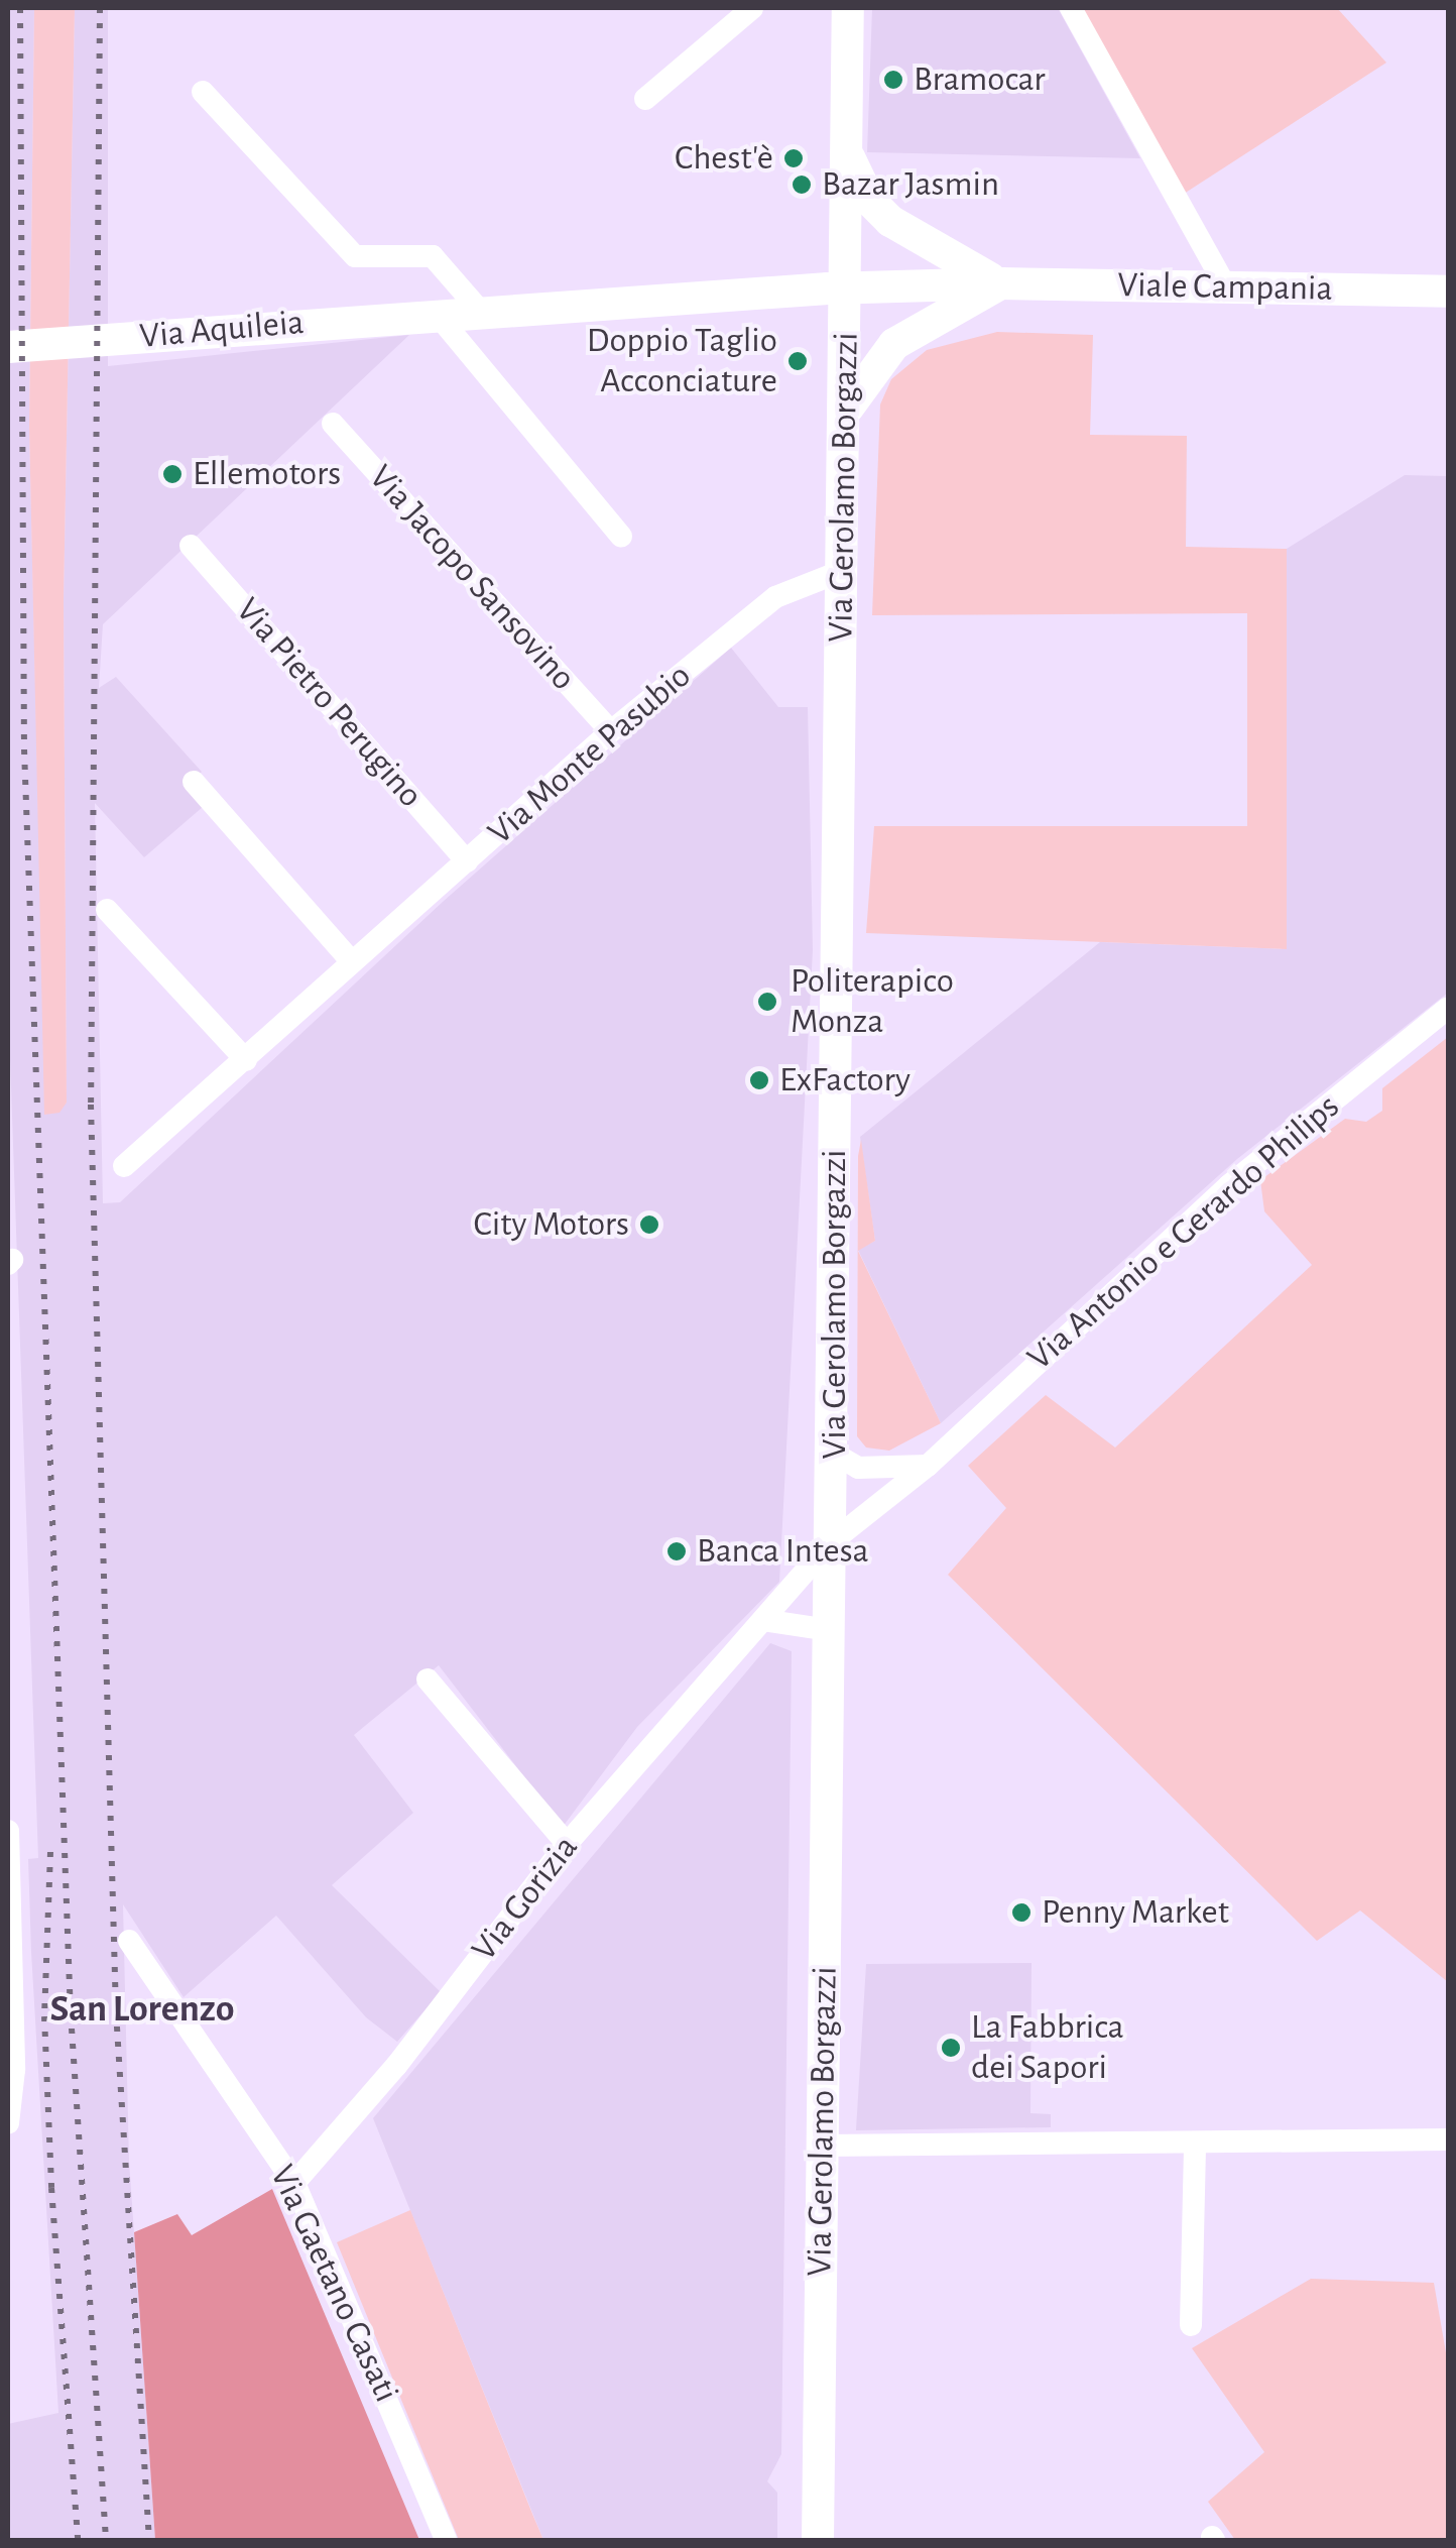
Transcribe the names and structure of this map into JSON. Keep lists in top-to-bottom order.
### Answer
{
  "streets": {
    "main road": ["Viale Campania", "Via Aquileia", "Via Gerolamo Borgazzi"],
    "street": [
      "Via Jacopo Sansovino",
      "Via Pietro Perugino",
      "Via Monte Pasubio",
      "Via Antonio e Gerardo Philips",
      "Via Gorizia",
      "Via Gaetano Casati"
    ]
  },
  "crossings": [
    ["Viale Campania", "Via Aquileia"],
    ["Viale Campania", "Via Gerolamo Borgazzi"],
    ["Via Aquileia", "Via Gerolamo Borgazzi"],
    ["Via Gerolamo Borgazzi", "Via Monte Pasubio"],
    ["Via Gerolamo Borgazzi", "Via Antonio e Gerardo Philips"],
    ["Via Gerolamo Borgazzi", "Via Gorizia"],
    ["Via Jacopo Sansovino", "Via Monte Pasubio"],
    ["Via Pietro Perugino", "Via Monte Pasubio"],
    ["Via Antonio e Gerardo Philips", "Via Gorizia"],
    ["Via Gorizia", "Via Gaetano Casati"]
  ],
  "districts": ["San Lorenzo"],
  "places": [
    "Bramocar",
    "Chest'è",
    "Bazar Jasmin",
    "Doppio Taglio Acconciature",
    "Ellemotors",
    "Politerapico Monza",
    "ExFactory",
    "City Motors",
    "Banca Intesa",
    "Penny Market",
    "La Fabbrica dei Sapori"
  ]
}
